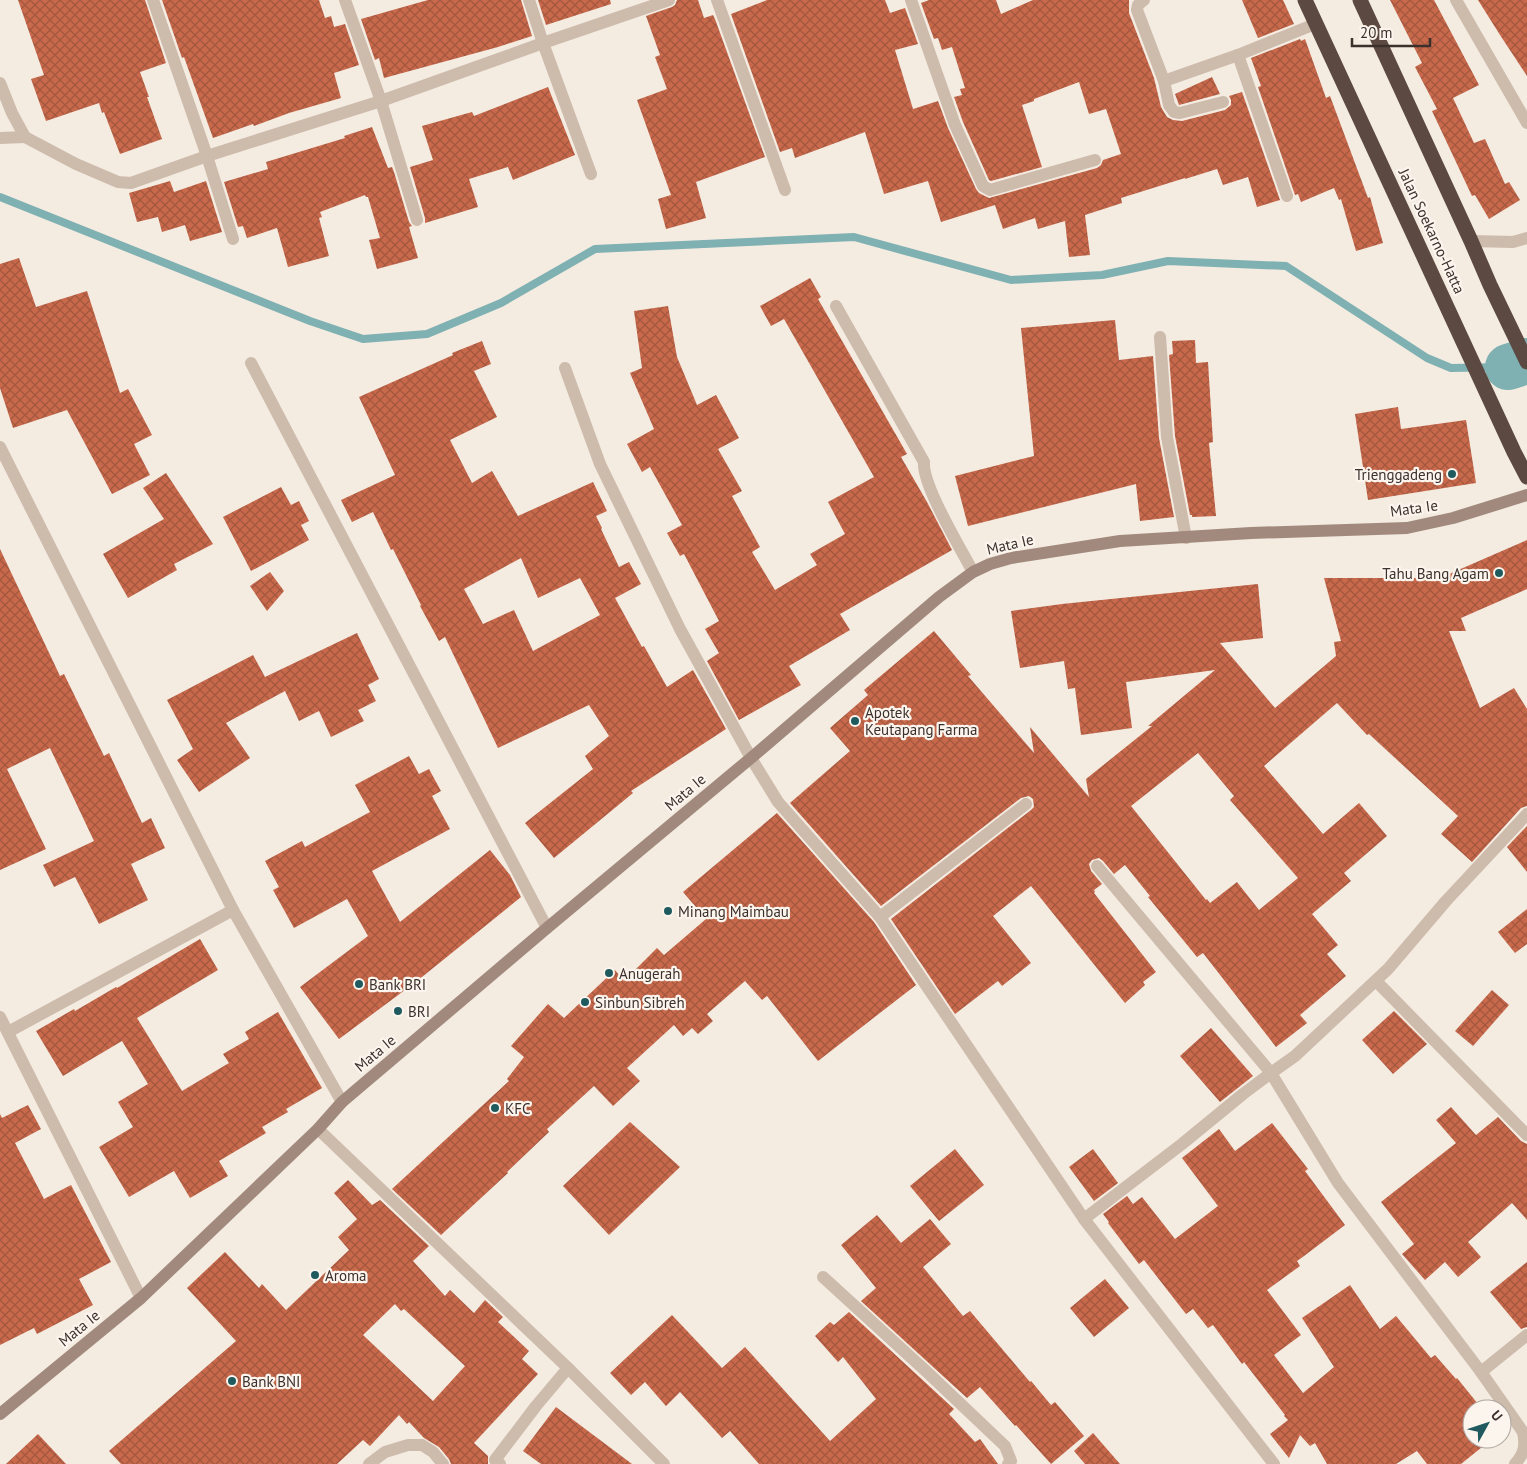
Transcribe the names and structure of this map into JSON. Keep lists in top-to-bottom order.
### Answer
{
  "streets": {
    "highway": ["Jalan Soekarno-Hatta"],
    "street": ["Mata Ie"]
  },
  "places": [
    "Trienggadeng",
    "Tahu Bang Agam",
    "Apotek Keutapang Farma",
    "Minang Maimbau",
    "Anugerah",
    "Bank BRI",
    "Sinbun Sibreh",
    "BRI",
    "KFC",
    "Aroma",
    "Bank BNI"
  ],
  "scale_bar": "20 m",
  "north": "top right"
}
